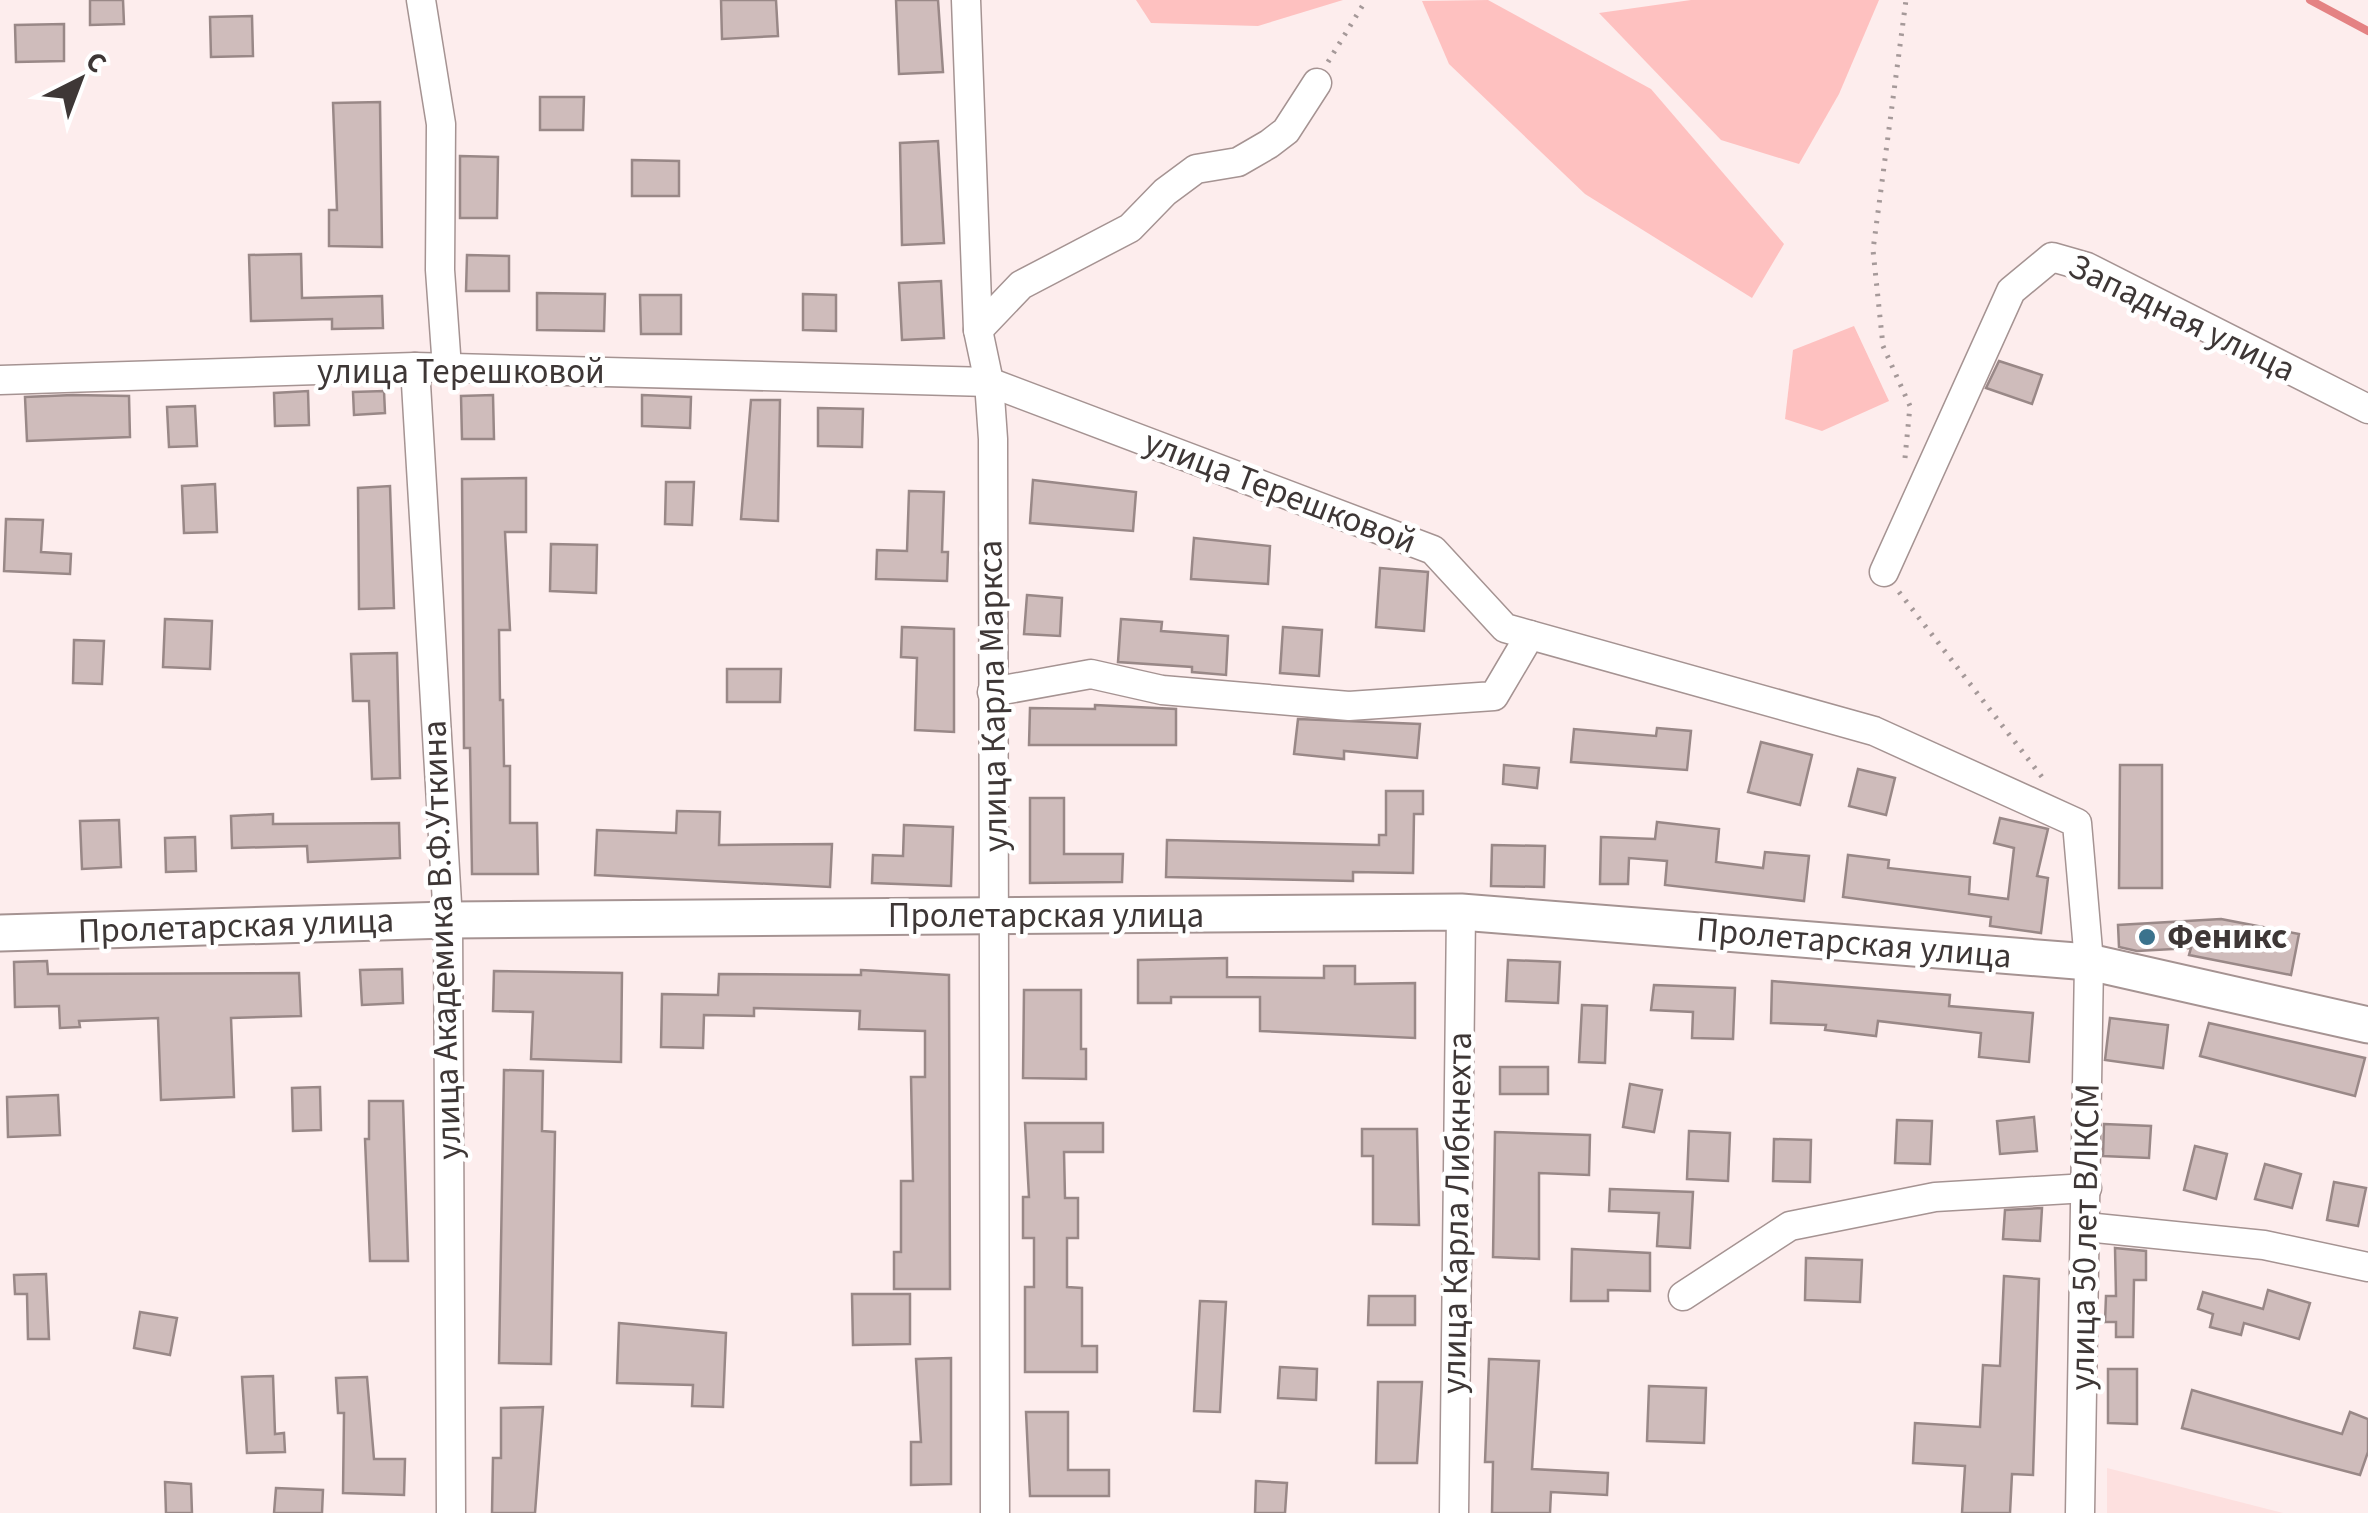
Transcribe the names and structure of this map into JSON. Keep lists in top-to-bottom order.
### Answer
{
  "streets": {
    "main road": ["Пролетарская улица"],
    "street": [
      "Западная улица",
      "улица Терешковой",
      "улица Карла Маркса",
      "улица Академика В.Ф.Уткина",
      "улица Карла Либкнехта",
      "улица 50 лет ВЛКСМ"
    ]
  },
  "crossings": [
    ["улица Терешковой", "улица Карла Маркса"],
    ["улица Терешковой", "Пролетарская улица"],
    ["улица Терешковой", "улица Академика В.Ф.Уткина"],
    ["улица Терешковой", "улица 50 лет ВЛКСМ"],
    ["улица Карла Маркса", "Пролетарская улица"],
    ["Пролетарская улица", "улица Академика В.Ф.Уткина"],
    ["Пролетарская улица", "улица Карла Либкнехта"],
    ["Пролетарская улица", "улица 50 лет ВЛКСМ"]
  ],
  "places": ["Феникс"],
  "north": "top right"
}
